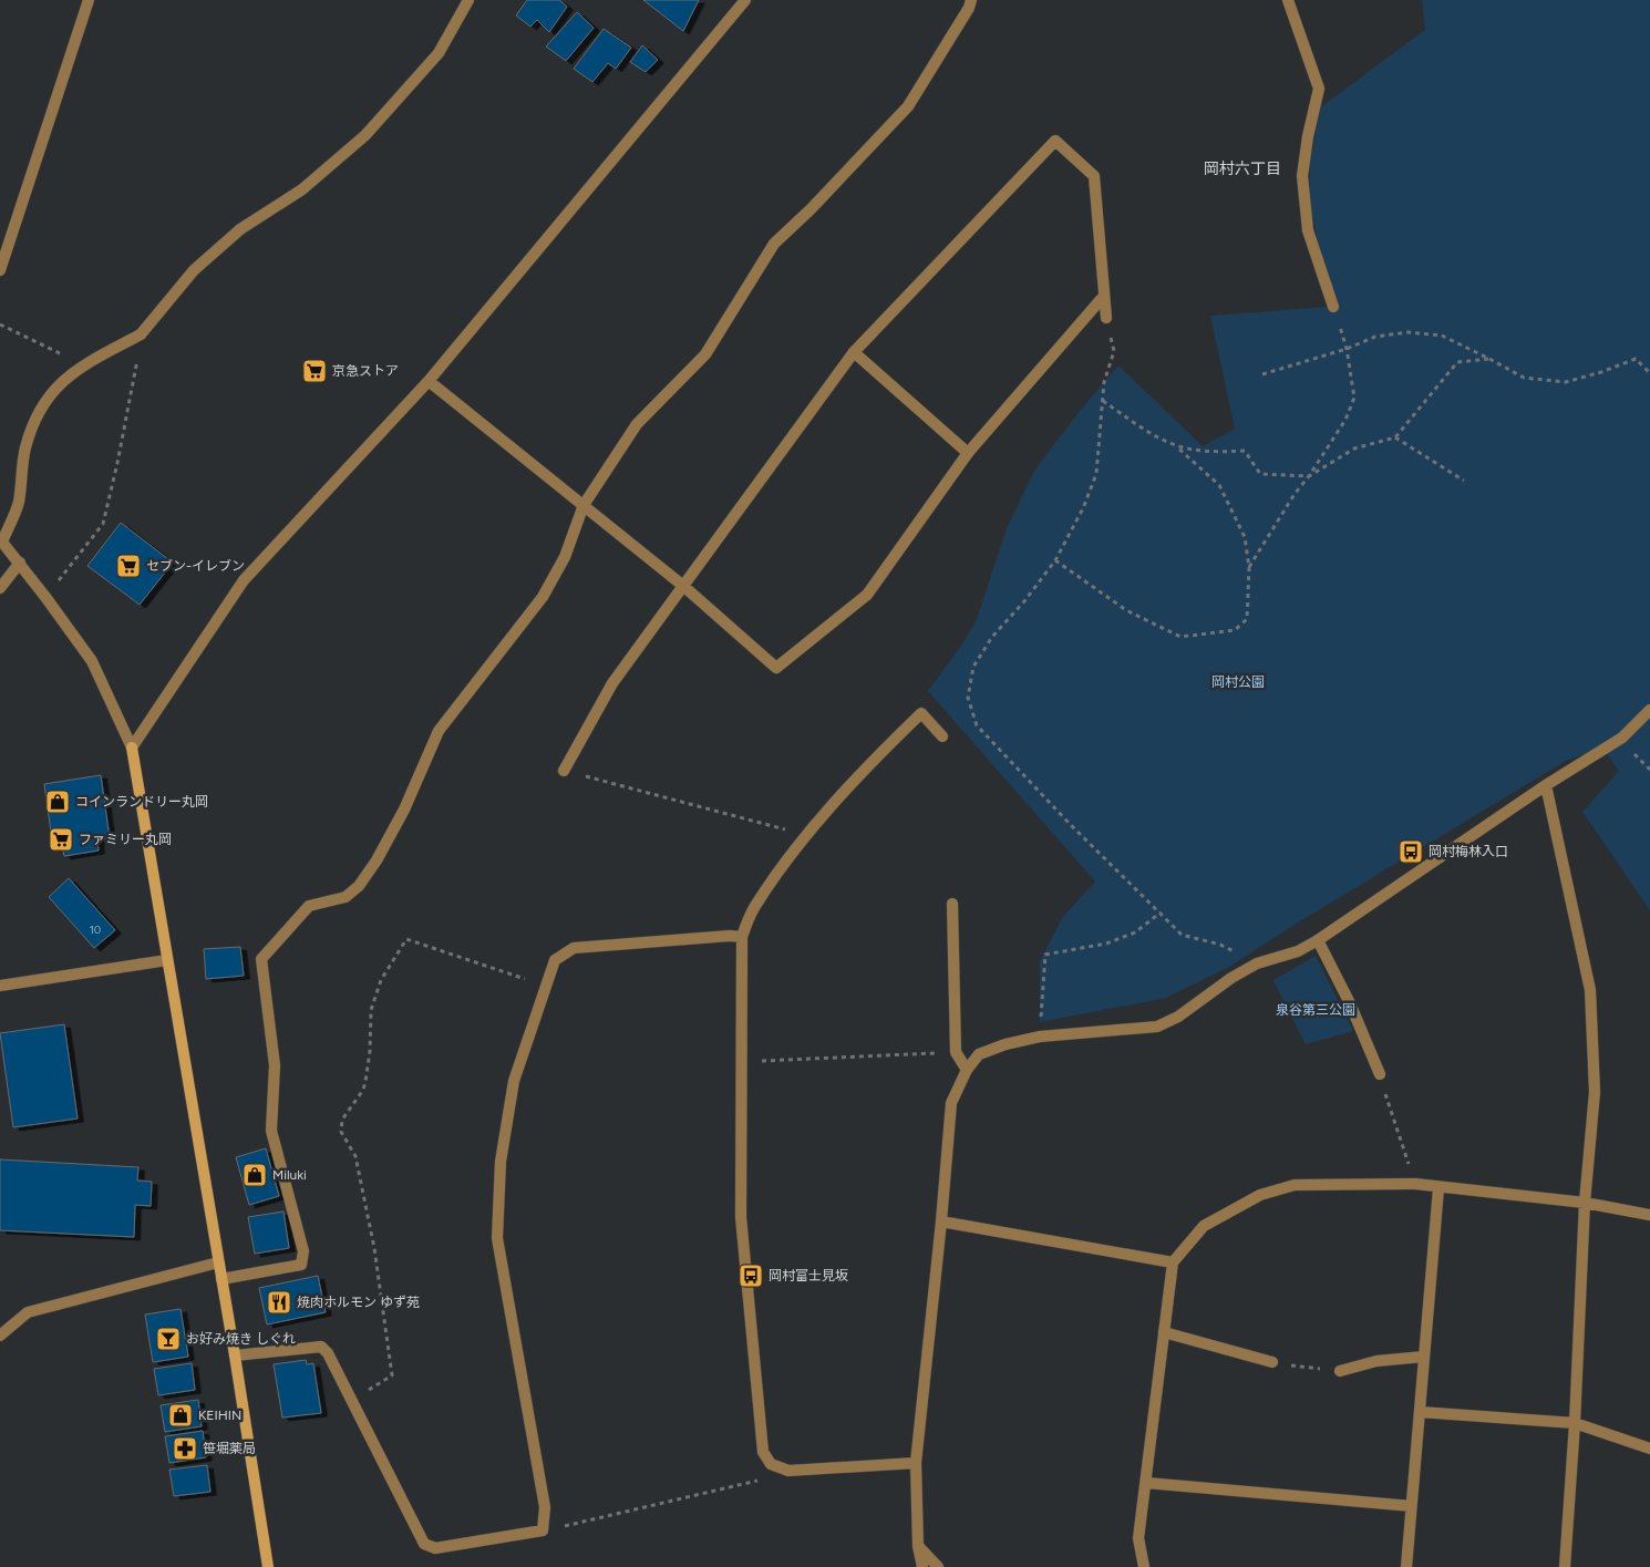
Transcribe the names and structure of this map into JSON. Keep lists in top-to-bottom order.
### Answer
{
  "districts": ["岡村六丁目"],
  "parks": ["岡村公園", "泉谷第三公園"],
  "places": {
    "supermarket": ["京急ストア", "セブン-イレブン", "ファミリー丸岡"],
    "shop": ["コインランドリー丸岡", "Miluki", "KEIHIN"],
    "bus stop": ["岡村梅林入口", "岡村富士見坂"],
    "restaurant": ["焼肉ホルモン ゆず苑"],
    "bar": ["お好み焼き しぐれ"],
    "pharmacy": ["笹堀薬局"]
  },
  "house_numbers": ["10"]
}
